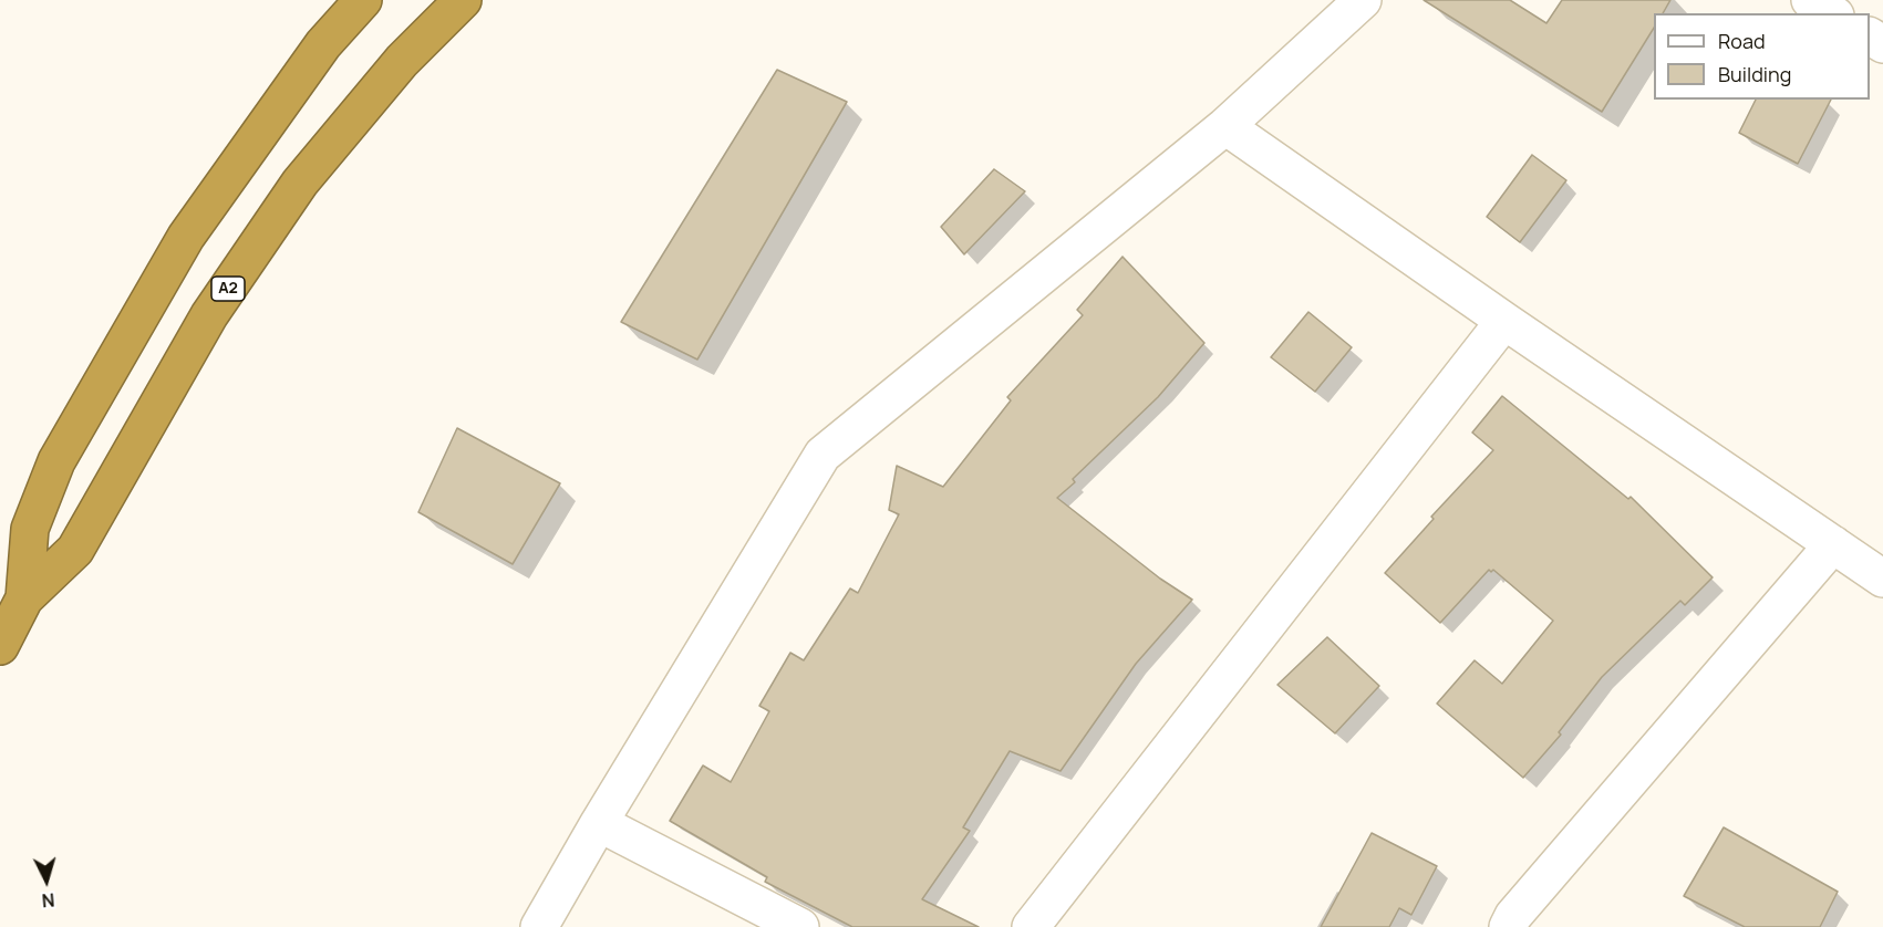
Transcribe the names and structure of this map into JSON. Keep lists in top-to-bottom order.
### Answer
{
  "streets": {
    "highway": ["A2"]
  },
  "legend": ["Road", "Building"],
  "north": "bottom"
}
